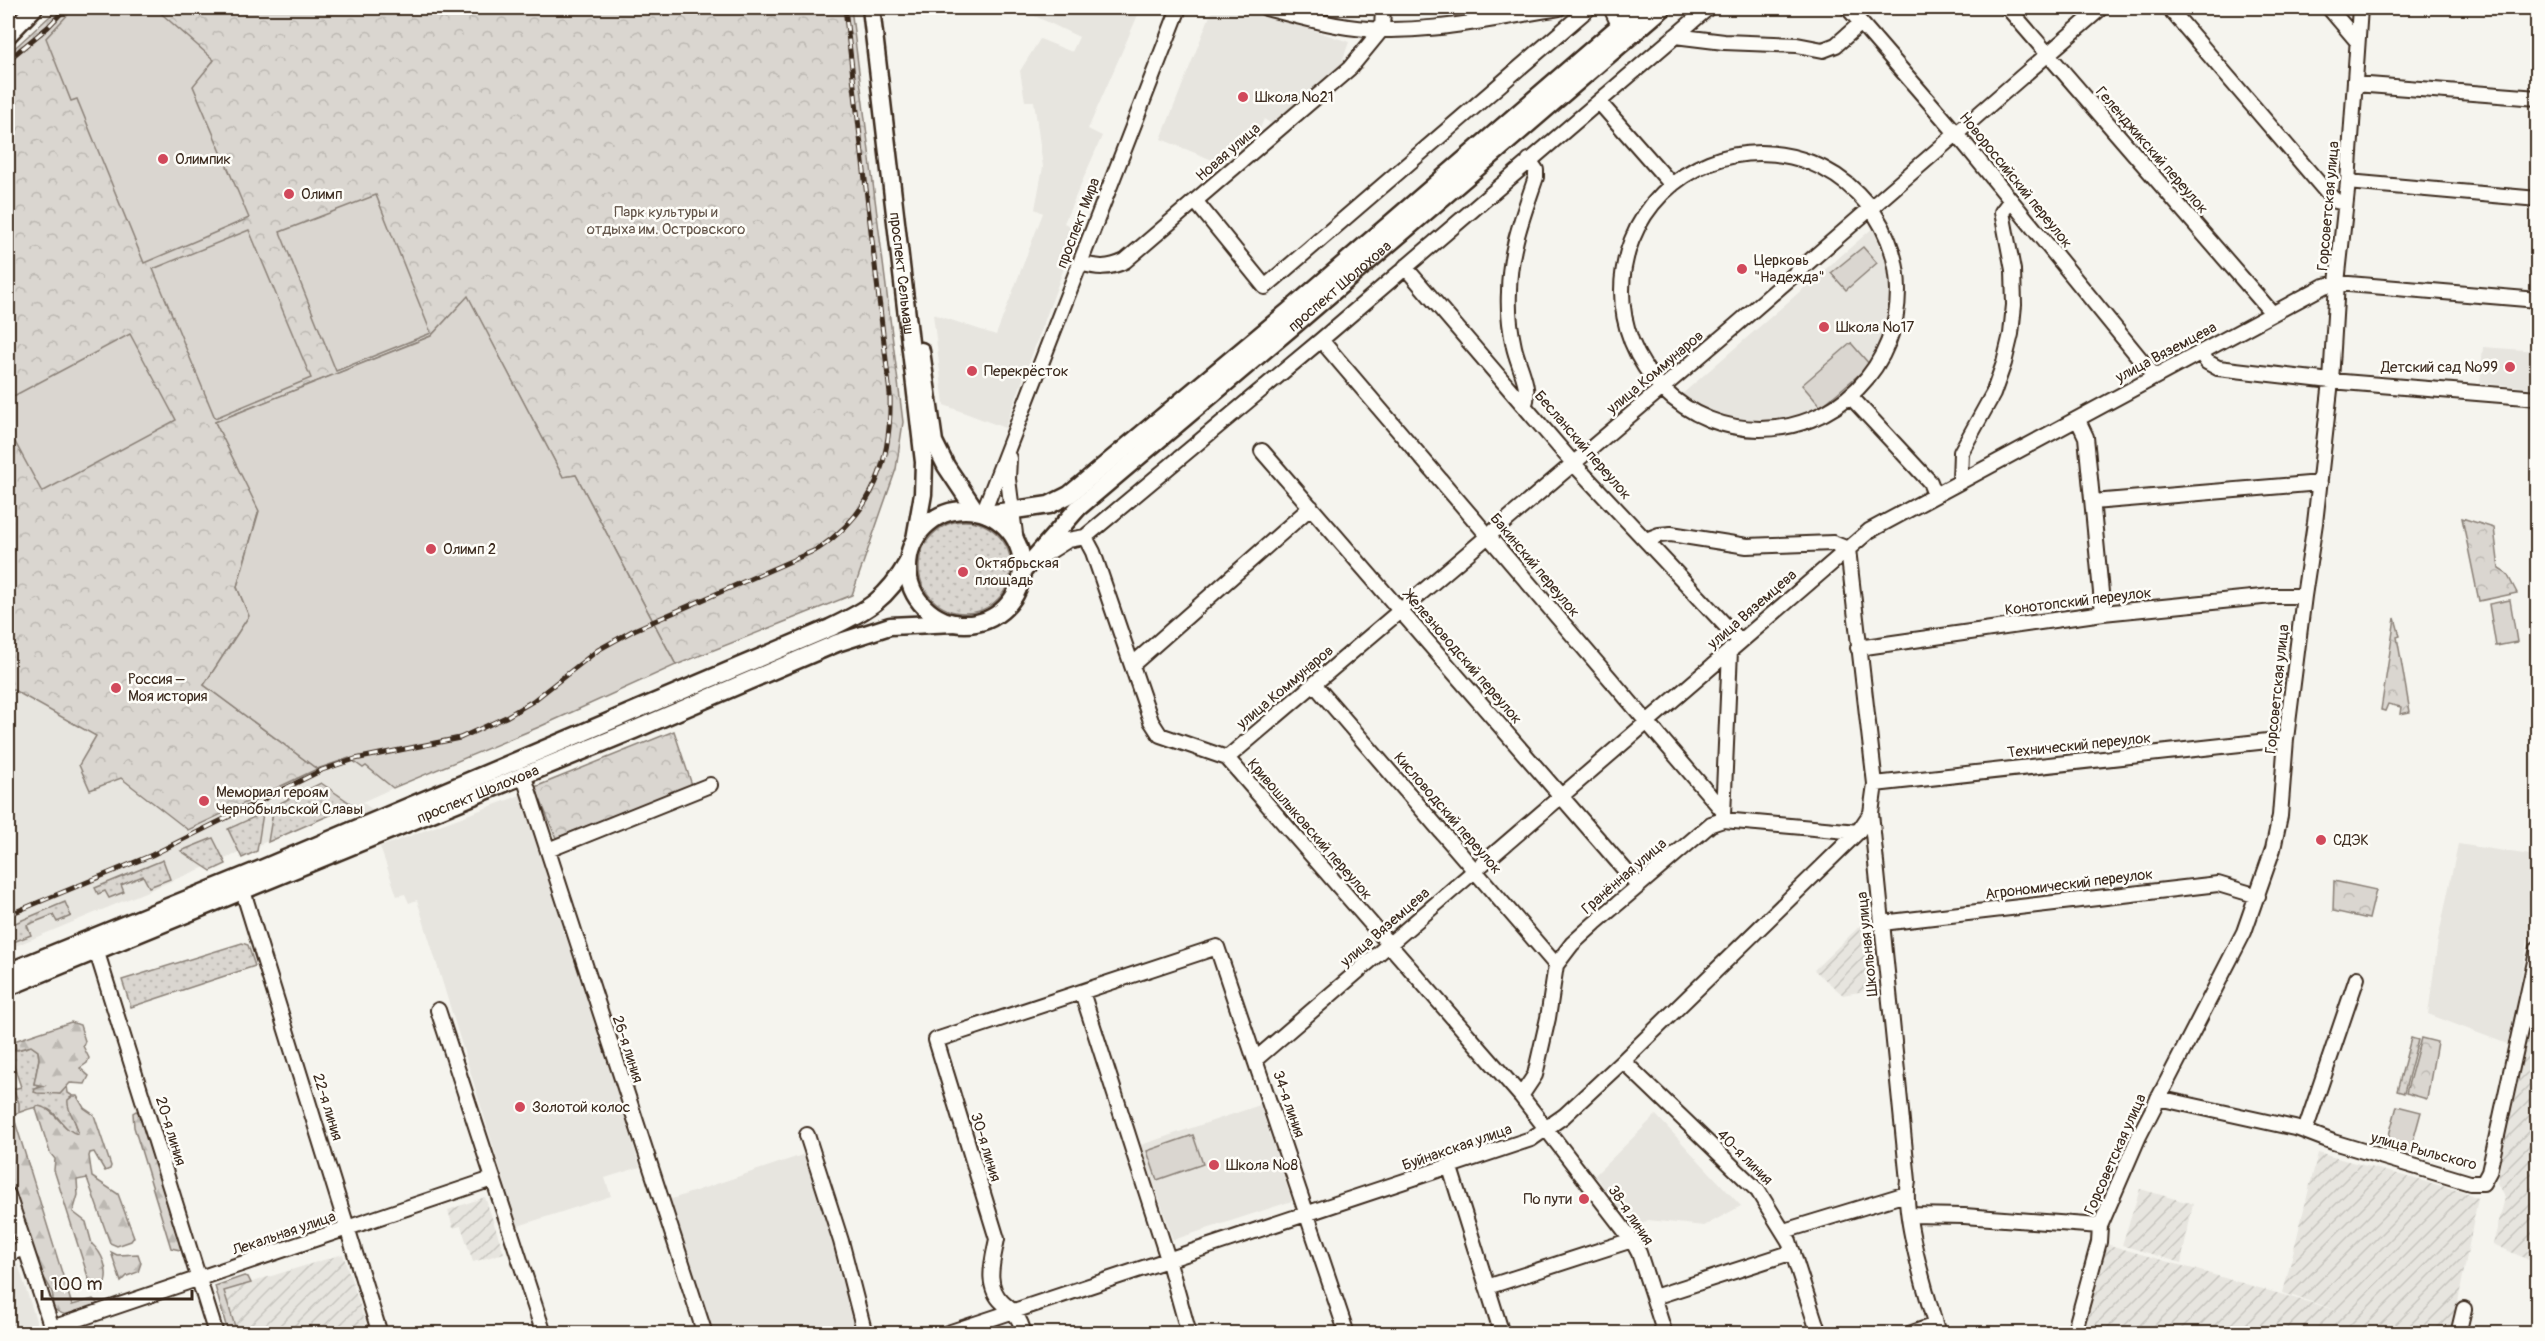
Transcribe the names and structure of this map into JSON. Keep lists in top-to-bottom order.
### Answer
{
  "streets": {
    "main road": ["проспект Сельмаш", "проспект Шолохова"],
    "street": [
      "Геленджикский переулок",
      "Новая улица",
      "Новороссийский переулок",
      "Горсоветская улица",
      "проспект Мира",
      "улица Вяземцева",
      "улица Коммунаров",
      "Бесланский переулок",
      "Бакинский переулок",
      "Конотопский переулок",
      "Железноводский переулок",
      "Технический переулок",
      "Кисловодский переулок",
      "Кривошлыковский переулок",
      "Гранённая улица",
      "Агрономический переулок",
      "Школьная улица",
      "26-я линия",
      "34-я линия",
      "22-я линия",
      "20-я линия",
      "30-я линия",
      "Буйнакская улица",
      "улица Рыльского",
      "40-я линия",
      "38-я линия",
      "Лекальная улица"
    ]
  },
  "crossings": [
    ["Геленджикский переулок", "улица Вяземцева"],
    ["Геленджикский переулок", "улица Коммунаров"],
    ["Новая улица", "проспект Мира"],
    ["Новороссийский переулок", "улица Вяземцева"],
    ["Новороссийский переулок", "улица Коммунаров"],
    ["Горсоветская улица", "улица Вяземцева"],
    ["Горсоветская улица", "Конотопский переулок"],
    ["Горсоветская улица", "Технический переулок"],
    ["Горсоветская улица", "Агрономический переулок"],
    ["Горсоветская улица", "улица Рыльского"],
    ["проспект Мира", "проспект Сельмаш"],
    ["проспект Мира", "проспект Шолохова"],
    ["проспект Сельмаш", "проспект Шолохова"],
    ["проспект Шолохова", "Кривошлыковский переулок"],
    ["проспект Шолохова", "26-я линия"],
    ["проспект Шолохова", "22-я линия"],
    ["проспект Шолохова", "20-я линия"],
    ["улица Вяземцева", "Бесланский переулок"],
    ["улица Вяземцева", "Бакинский переулок"],
    ["улица Вяземцева", "Железноводский переулок"],
    ["улица Вяземцева", "Кисловодский переулок"],
    ["улица Вяземцева", "Кривошлыковский переулок"],
    ["улица Вяземцева", "Школьная улица"],
    ["улица Вяземцева", "34-я линия"],
    ["улица Коммунаров", "Бесланский переулок"],
    ["улица Коммунаров", "Бакинский переулок"],
    ["улица Коммунаров", "Железноводский переулок"],
    ["улица Коммунаров", "Кисловодский переулок"],
    ["улица Коммунаров", "Кривошлыковский переулок"],
    ["Бакинский переулок", "Гранённая улица"],
    ["Конотопский переулок", "Школьная улица"],
    ["Железноводский переулок", "Гранённая улица"],
    ["Технический переулок", "Школьная улица"],
    ["Кисловодский переулок", "Гранённая улица"],
    ["Кривошлыковский переулок", "Гранённая улица"],
    ["Кривошлыковский переулок", "Буйнакская улица"],
    ["Кривошлыковский переулок", "38-я линия"],
    ["Агрономический переулок", "Школьная улица"],
    ["Школьная улица", "Буйнакская улица"],
    ["34-я линия", "30-я линия"],
    ["34-я линия", "Буйнакская улица"],
    ["22-я линия", "Лекальная улица"],
    ["20-я линия", "Лекальная улица"],
    ["30-я линия", "Буйнакская улица"],
    ["Буйнакская улица", "40-я линия"],
    ["Буйнакская улица", "38-я линия"]
  ],
  "parks": ["Парк культуры и отдыха им. Островского"],
  "places": [
    "Школа №21",
    "Олимпик",
    "Олимп",
    "Церковь \"Надежда\"",
    "Школа №17",
    "Детский сад №99",
    "Перекрёсток",
    "Олимп 2",
    "Октябрьская площадь",
    "Россия – Моя история",
    "Мемориал героям Чернобыльской Славы",
    "СДЭК",
    "Золотой колос",
    "Школа №8",
    "По пути"
  ],
  "scale_bar": "100 m"
}
